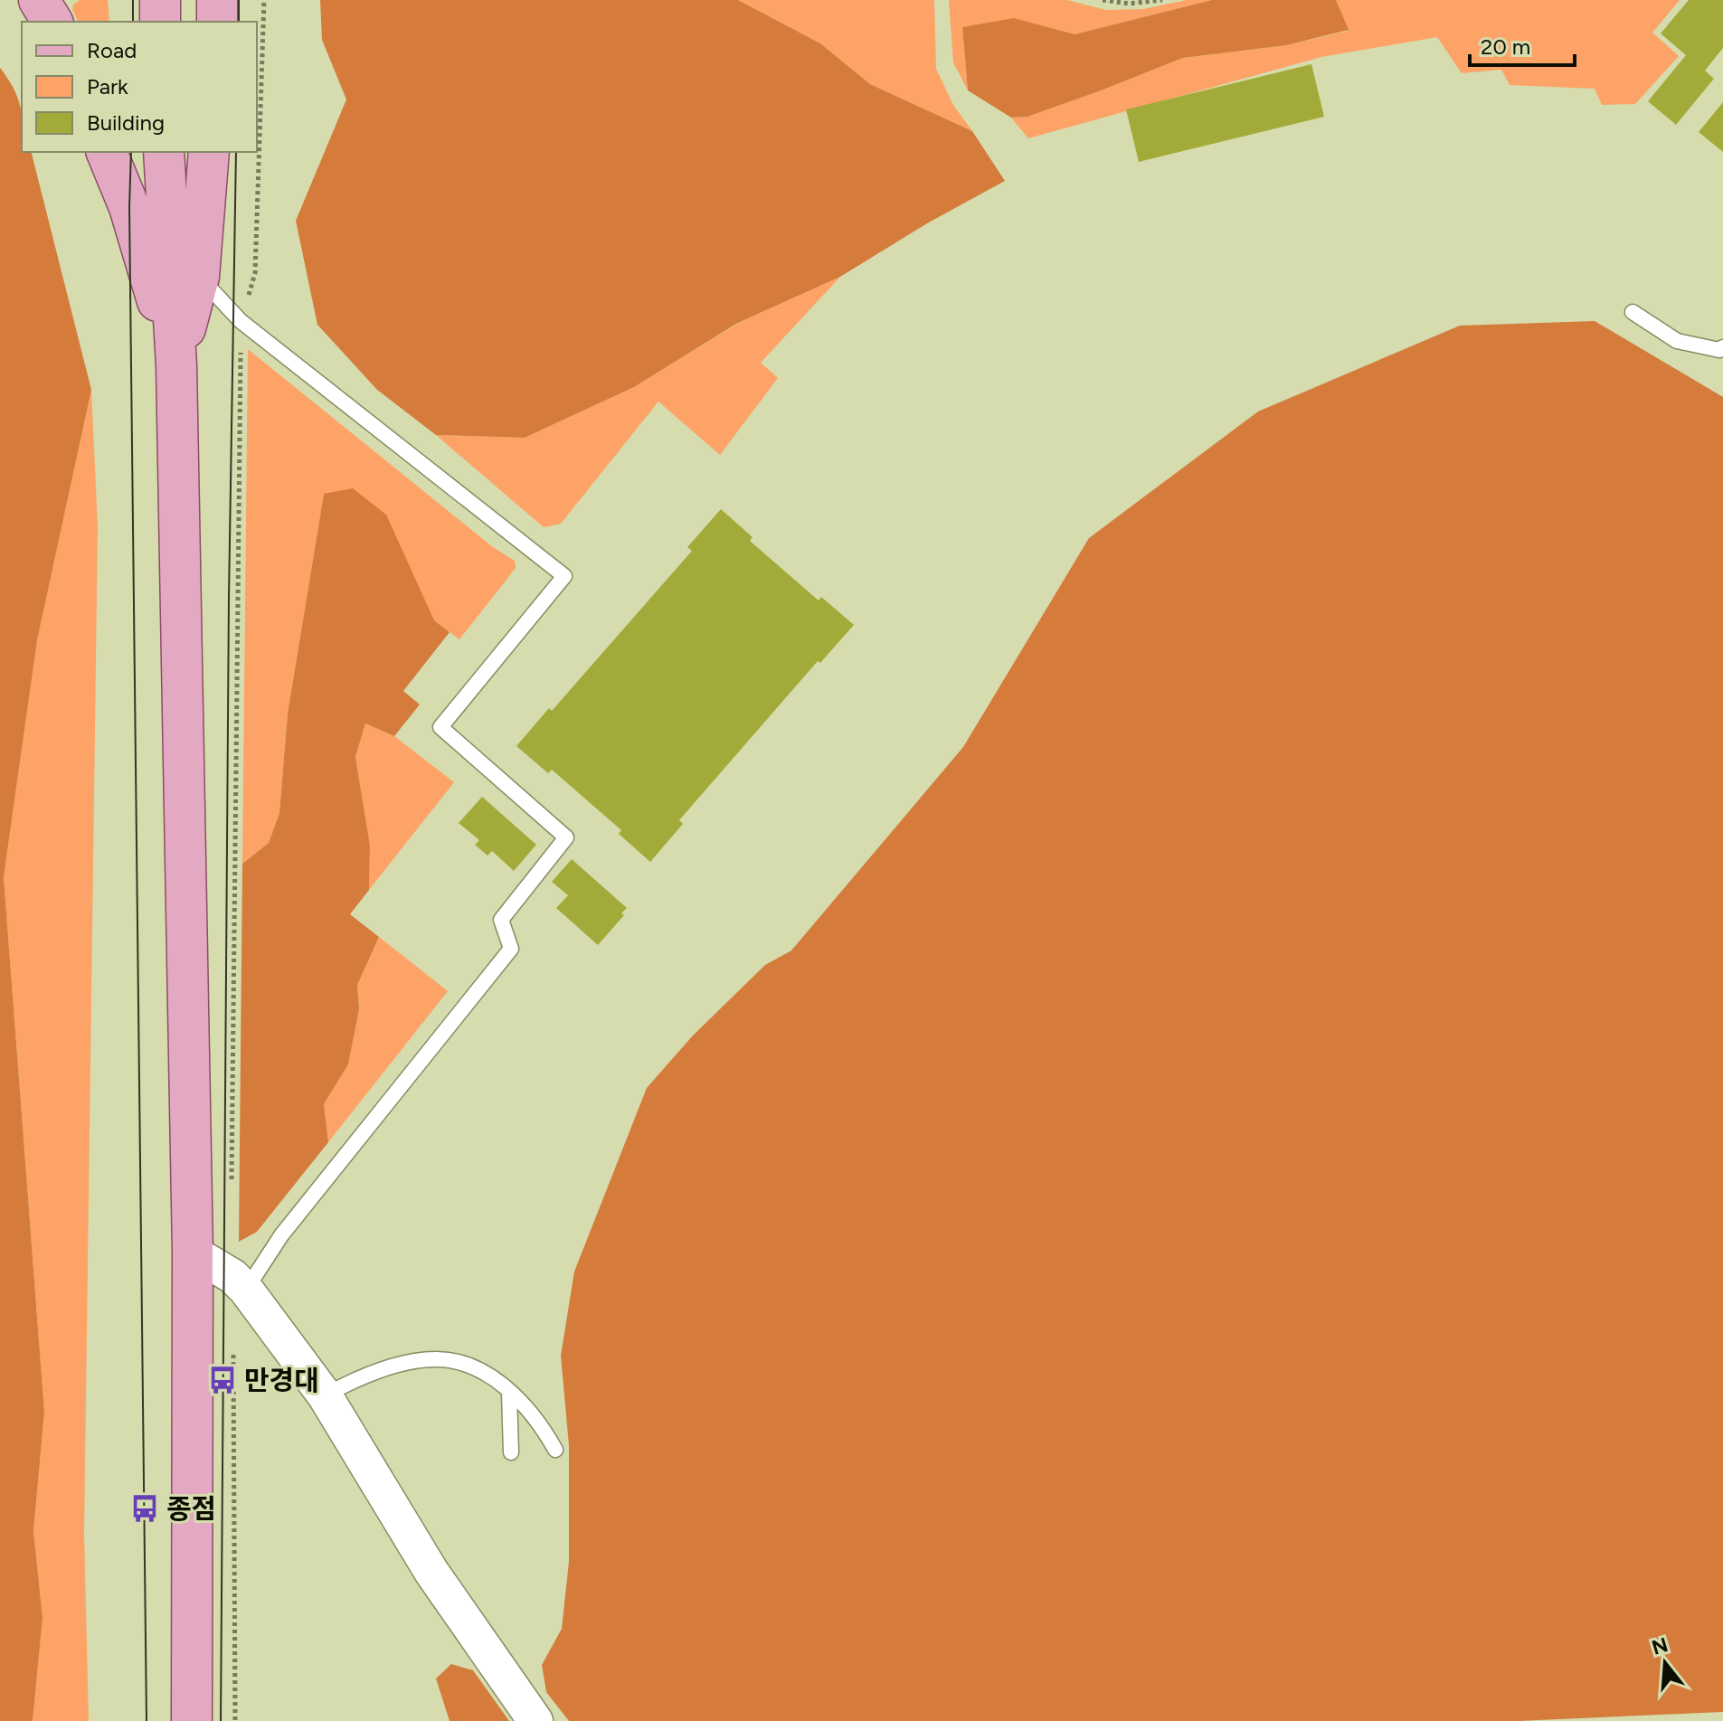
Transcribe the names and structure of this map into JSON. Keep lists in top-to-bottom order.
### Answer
{
  "places": {
    "bus stop": ["만경대", "종점"]
  },
  "legend": ["Road", "Park", "Building"],
  "scale_bar": "20 m",
  "north": "top"
}
